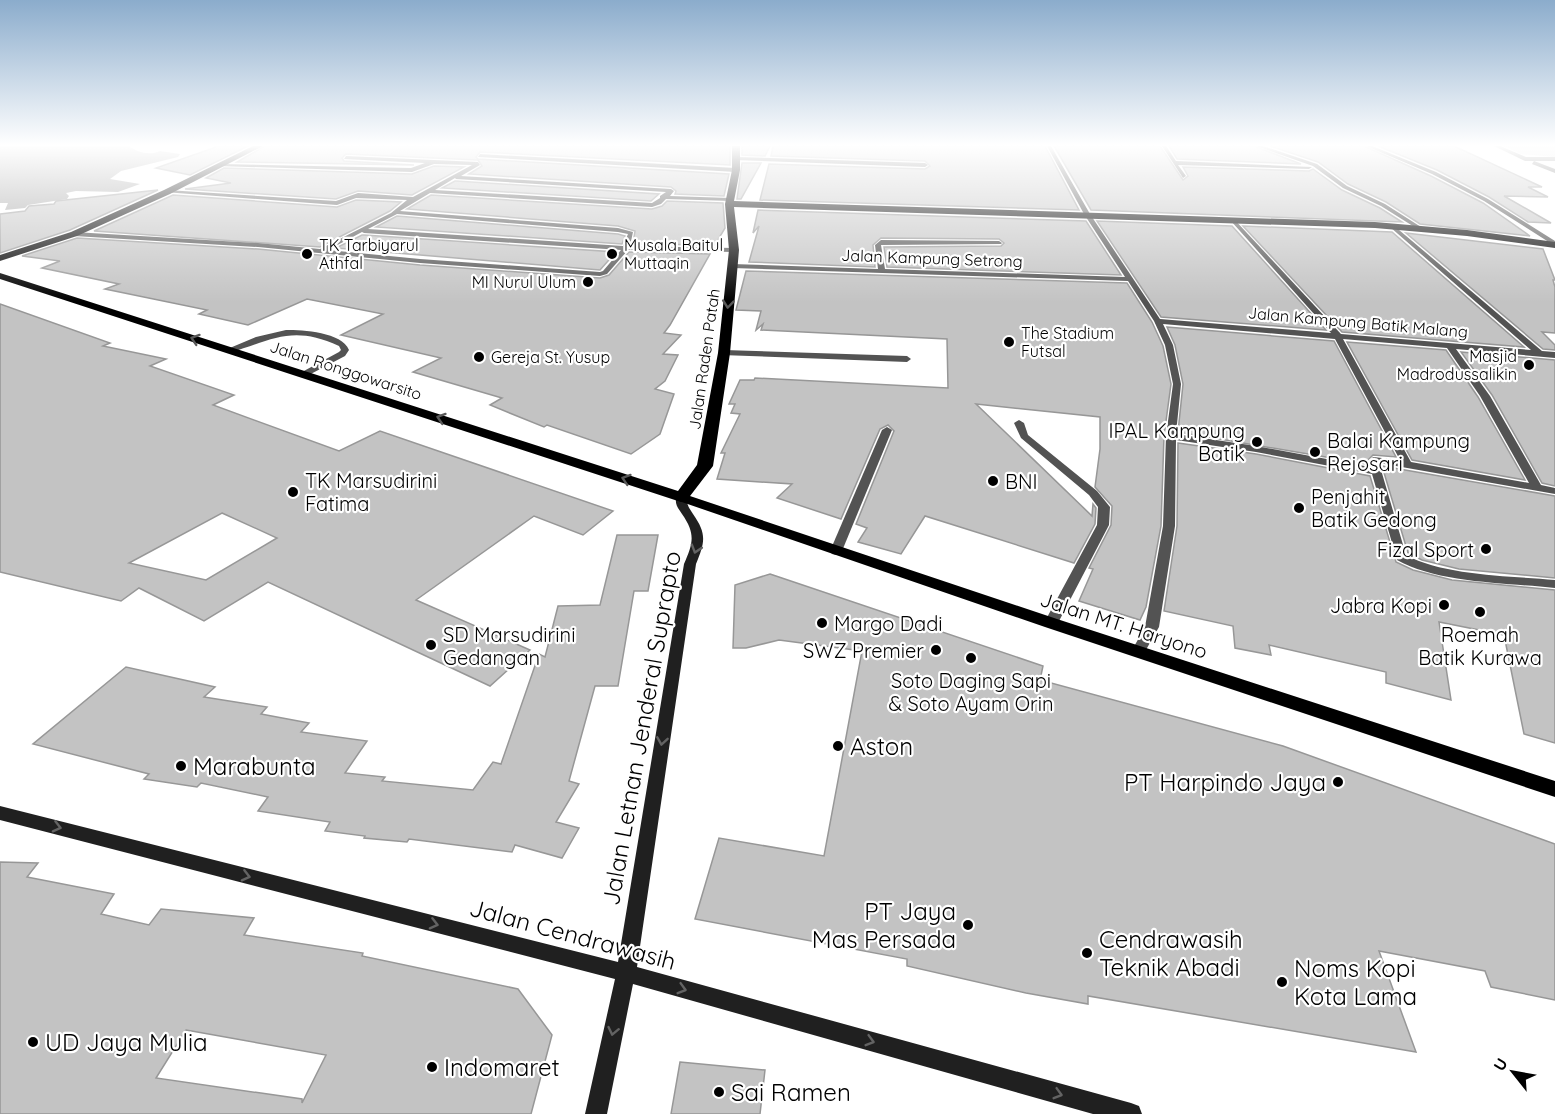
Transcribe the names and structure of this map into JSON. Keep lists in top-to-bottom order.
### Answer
{
  "streets": {
    "highway": ["Jalan Raden Patah", "Jalan Ronggowarsito"],
    "main road": ["Jalan MT. Haryono", "Jalan Letnan Jenderal Suprapto", "Jalan Cendrawasih"],
    "street": ["Jalan Kampung Setrong", "Jalan Kampung Batik Malang"]
  },
  "crossings": [
    ["Jalan Kampung Setrong", "Jalan Raden Patah"],
    ["Jalan Raden Patah", "Jalan Ronggowarsito"],
    ["Jalan Raden Patah", "Jalan MT. Haryono"],
    ["Jalan Raden Patah", "Jalan Letnan Jenderal Suprapto"],
    ["Jalan Ronggowarsito", "Jalan MT. Haryono"],
    ["Jalan Ronggowarsito", "Jalan Letnan Jenderal Suprapto"],
    ["Jalan MT. Haryono", "Jalan Letnan Jenderal Suprapto"],
    ["Jalan Letnan Jenderal Suprapto", "Jalan Cendrawasih"]
  ],
  "one_way": ["Jalan Ronggowarsito", "Jalan Letnan Jenderal Suprapto", "Jalan Cendrawasih"],
  "places": [
    "TK Tarbiyarul Athfal",
    "Musala Baitul Muttaqin",
    "MI Nurul Ulum",
    "The Stadium Futsal",
    "Gereja St. Yusup",
    "Masjid Madrodussalikin",
    "IPAL Kampung Batik",
    "Balai Kampung Rejosari",
    "BNI",
    "TK Marsudirini Fatima",
    "Penjahit Batik Gedong",
    "Fizal Sport",
    "Jabra Kopi",
    "Roemah Batik Kurawa",
    "Margo Dadi",
    "SD Marsudirini Gedangan",
    "SWZ Premier",
    "Soto Daging Sapi & Soto Ayam Orin",
    "Aston",
    "Marabunta",
    "PT Harpindo Jaya",
    "PT Jaya Mas Persada",
    "Cendrawasih Teknik Abadi",
    "Noms Kopi Kota Lama",
    "UD Jaya Mulia",
    "Indomaret",
    "Sai Ramen"
  ],
  "north": "top left"
}
